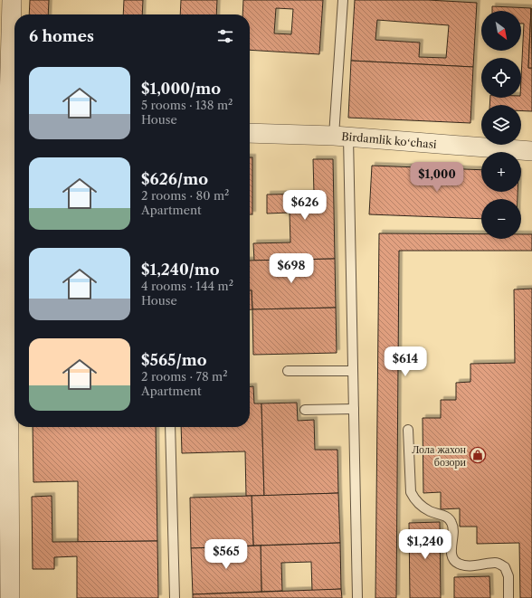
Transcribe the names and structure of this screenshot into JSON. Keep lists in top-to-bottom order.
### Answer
{
  "streets": {
    "street": ["Birdamlik koʻchasi"]
  },
  "places": {
    "shop": ["Лола жахон бозори"]
  },
  "north": "bottom right",
  "page": {
    "map_buttons": ["+", "−"],
    "heading": "6 homes",
    "list": [
      {
        "name": "$1,000/mo",
        "note": "5 rooms · 138 m² · House"
      },
      {
        "name": "$626/mo",
        "note": "2 rooms · 80 m² · Apartment"
      },
      {
        "name": "$1,240/mo",
        "note": "4 rooms · 144 m² · House"
      },
      {
        "name": "$565/mo",
        "note": "2 rooms · 78 m² · Apartment"
      }
    ],
    "price": [
      "$1,000",
      "$626",
      "$698",
      "$614",
      "$1,240",
      "$565"
    ]
  }
}
